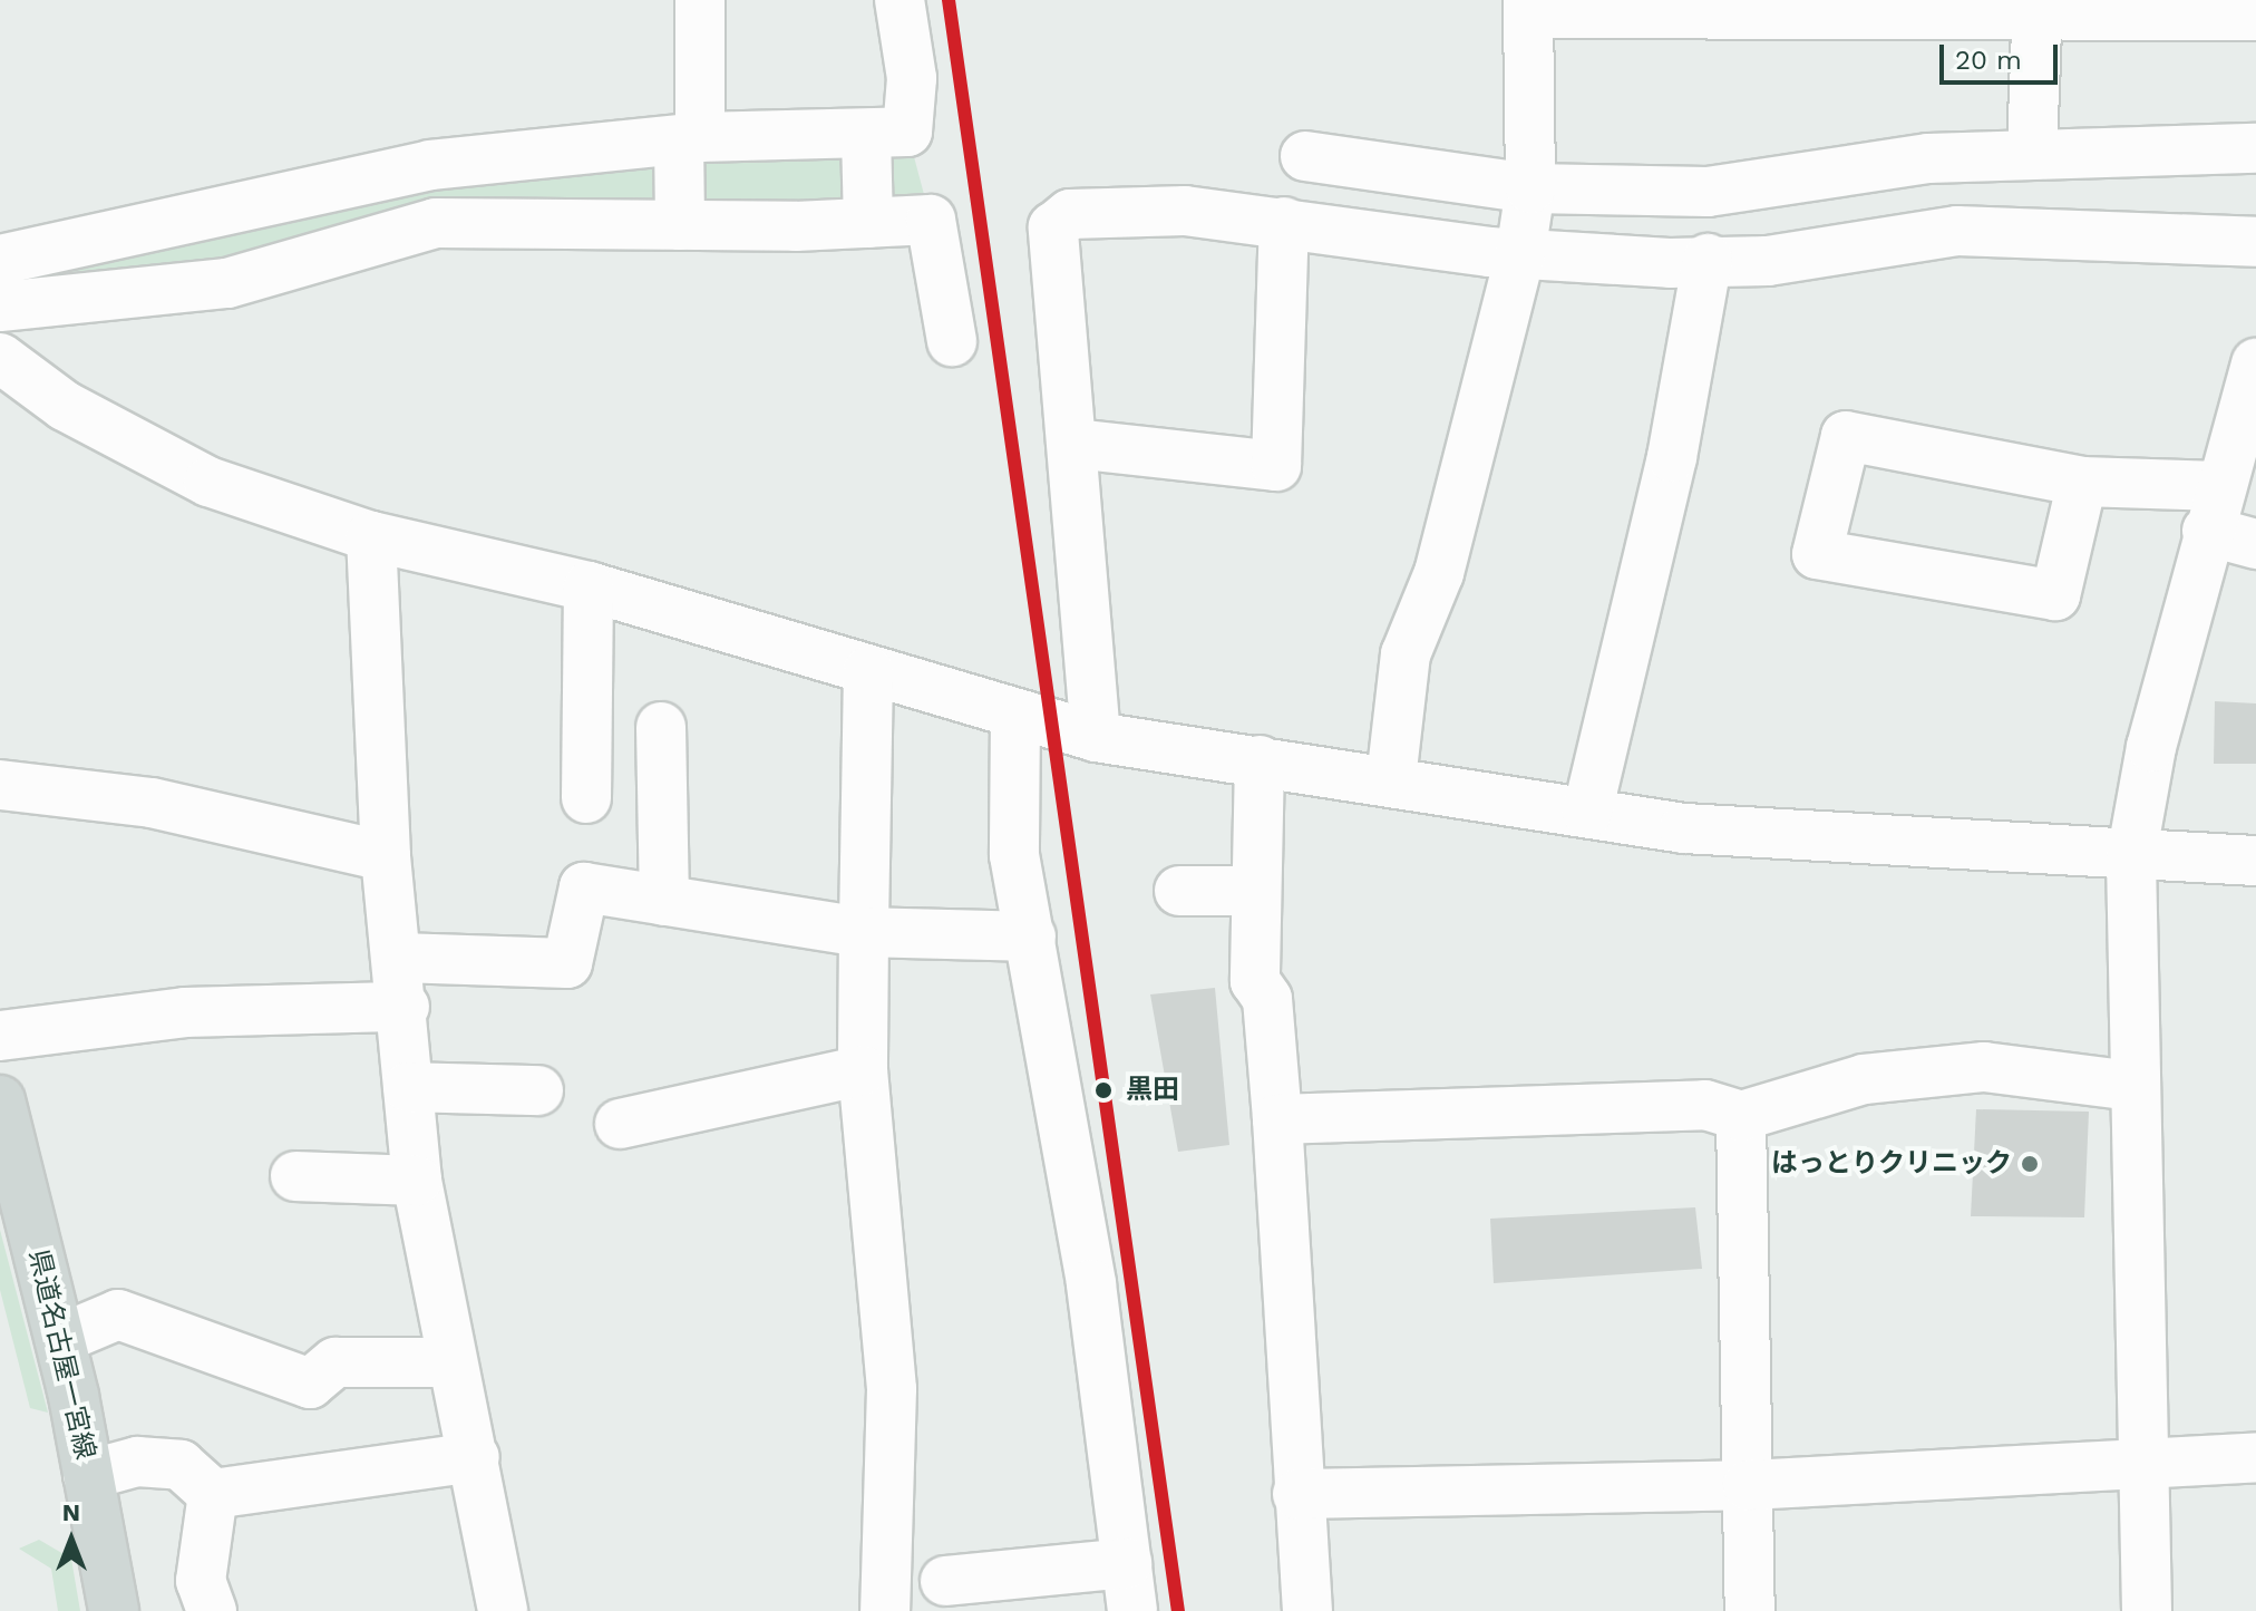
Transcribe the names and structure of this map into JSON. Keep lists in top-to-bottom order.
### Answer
{
  "streets": {
    "main road": ["県道名古屋一宮線"]
  },
  "places": ["黒田", "はっとりクリニック"],
  "scale_bar": "20 m",
  "north": "top"
}
